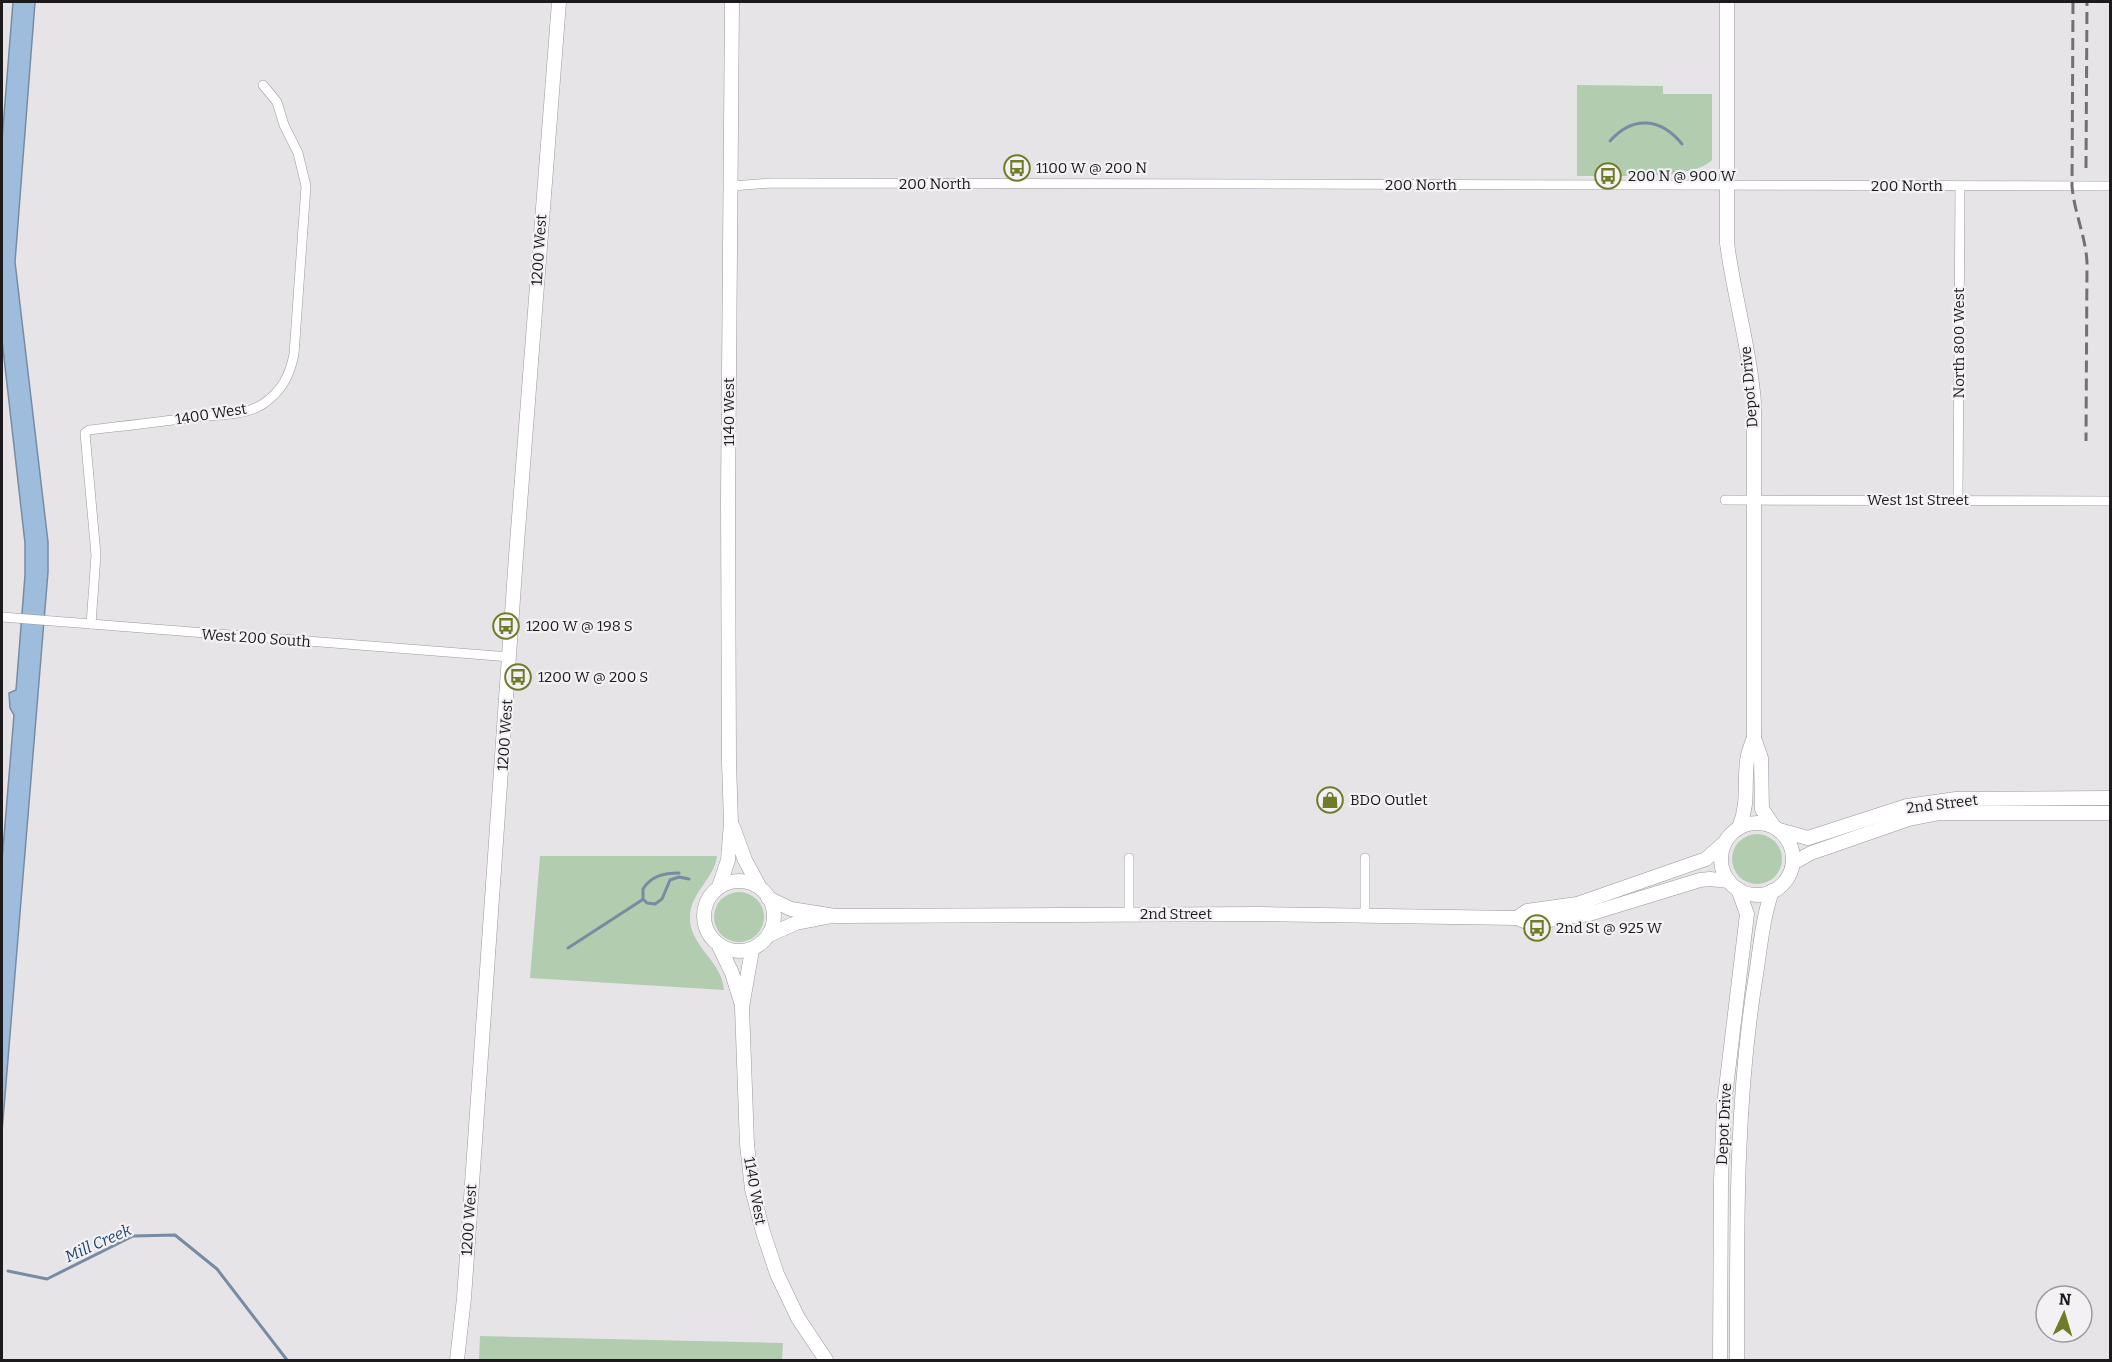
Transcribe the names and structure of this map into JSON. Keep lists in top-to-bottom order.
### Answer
{
  "streets": {
    "street": [
      "200 North",
      "1200 West",
      "North 800 West",
      "Depot Drive",
      "1140 West",
      "1400 West",
      "West 1st Street",
      "West 200 South",
      "2nd Street"
    ]
  },
  "crossings": [
    ["200 North", "North 800 West"],
    ["200 North", "Depot Drive"],
    ["200 North", "1140 West"],
    ["1200 West", "West 200 South"],
    ["North 800 West", "West 1st Street"],
    ["Depot Drive", "West 1st Street"],
    ["Depot Drive", "2nd Street"],
    ["1140 West", "2nd Street"],
    ["1400 West", "West 200 South"]
  ],
  "water": ["Mill Creek"],
  "places": {
    "bus stop": [
      "1100 W @ 200 N",
      "200 N @ 900 W",
      "1200 W @ 198 S",
      "1200 W @ 200 S",
      "2nd St @ 925 W"
    ],
    "shop": ["BDO Outlet"]
  },
  "north": "top"
}
